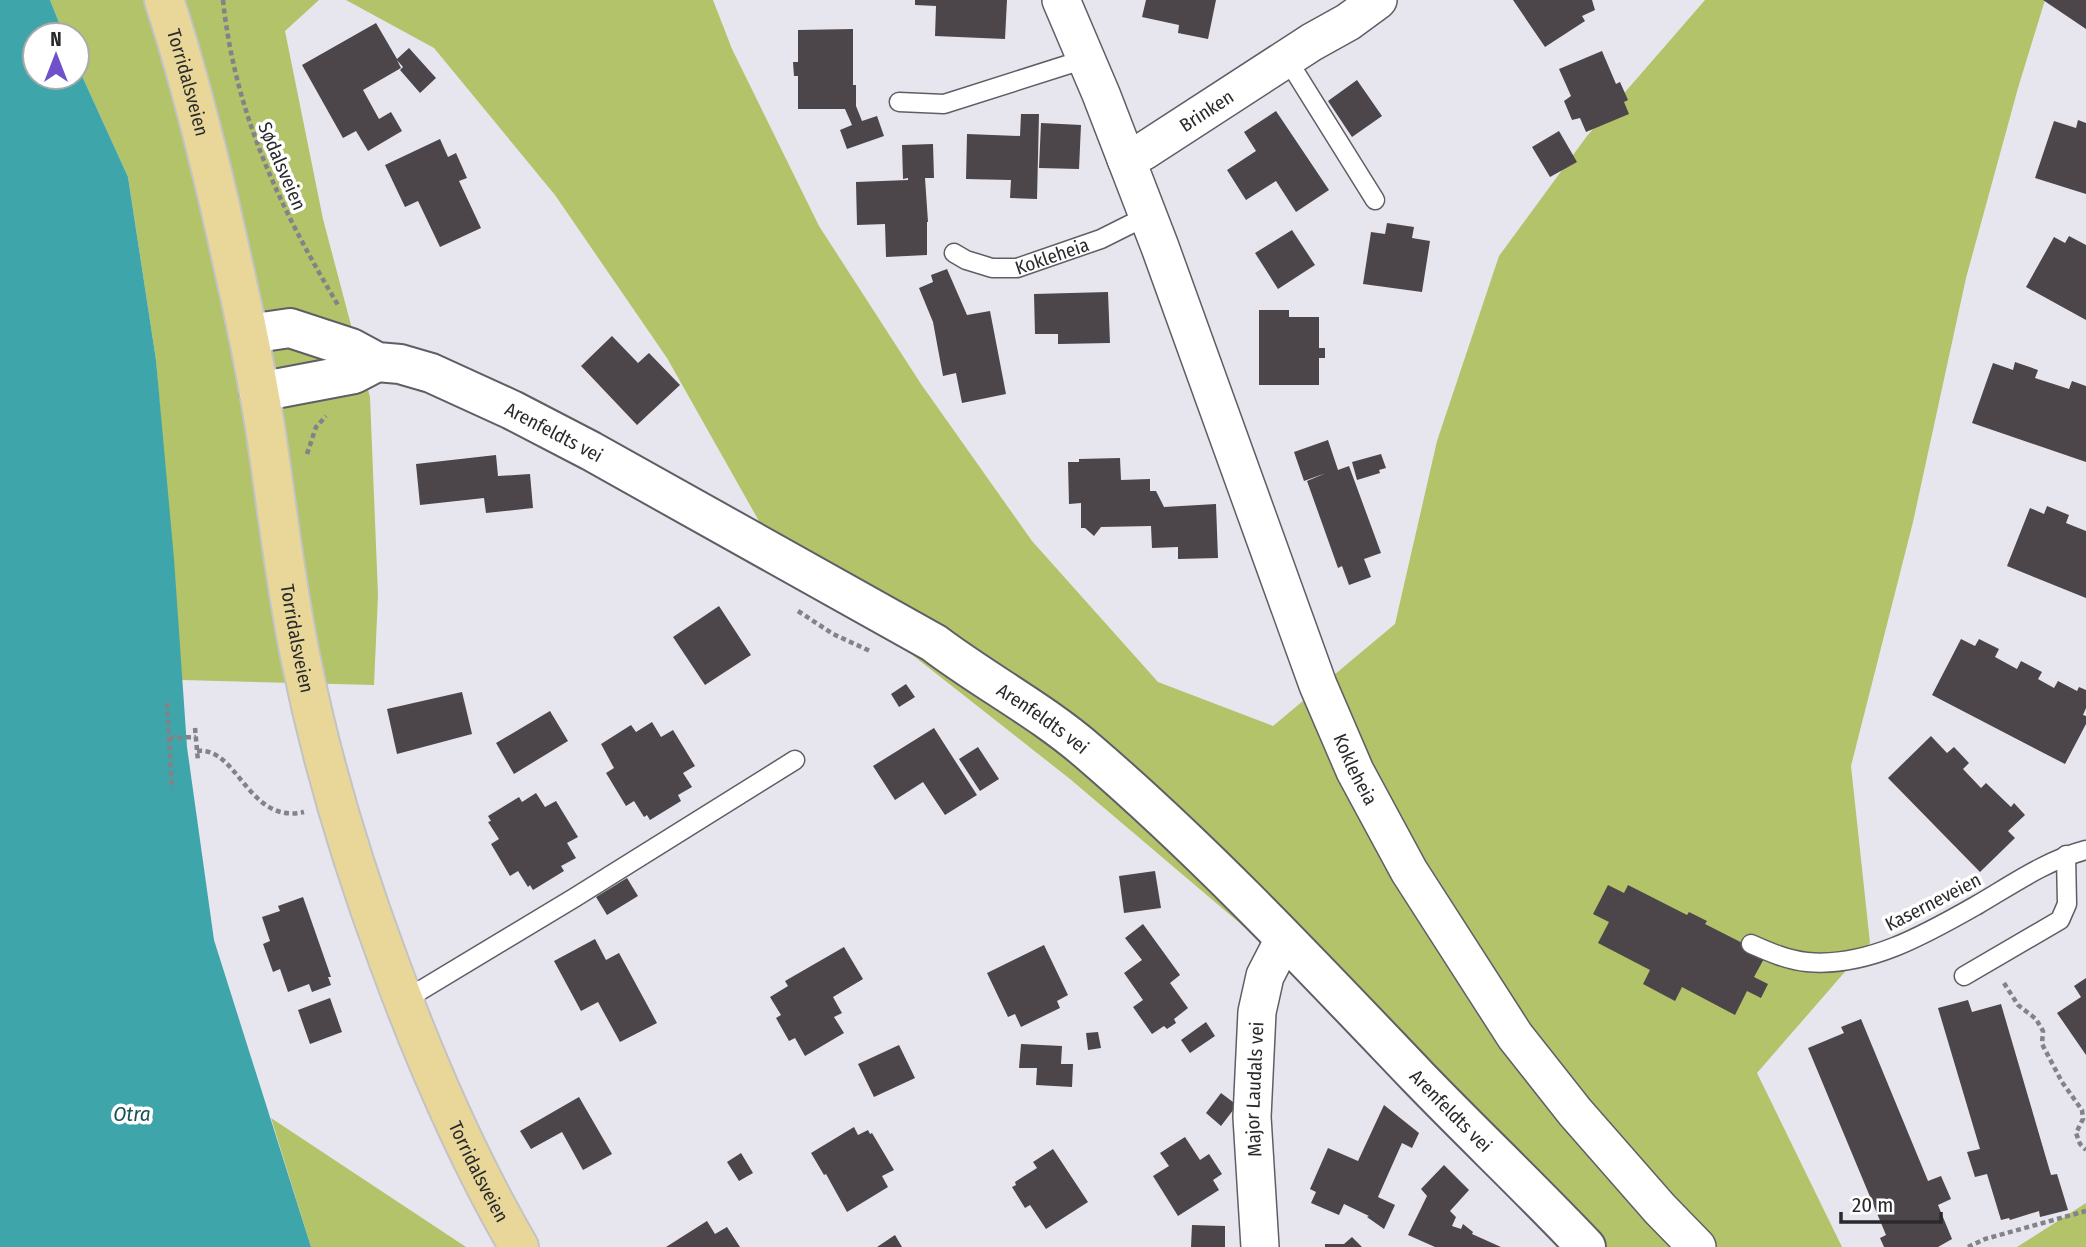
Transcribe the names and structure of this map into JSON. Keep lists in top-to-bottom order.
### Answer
{
  "streets": {
    "main road": ["Torridalsveien"],
    "street": [
      "Brinken",
      "Kokleheia",
      "Arenfeldts vei",
      "Major Laudals vei"
    ],
    "lane": ["Kaserneveien"],
    "path": ["Sødalsveien"]
  },
  "crossings": [
    ["Torridalsveien", "Arenfeldts vei"],
    ["Brinken", "Kokleheia"],
    ["Arenfeldts vei", "Major Laudals vei"]
  ],
  "water": ["Otra"],
  "scale_bar": "20 m",
  "north": "top"
}
